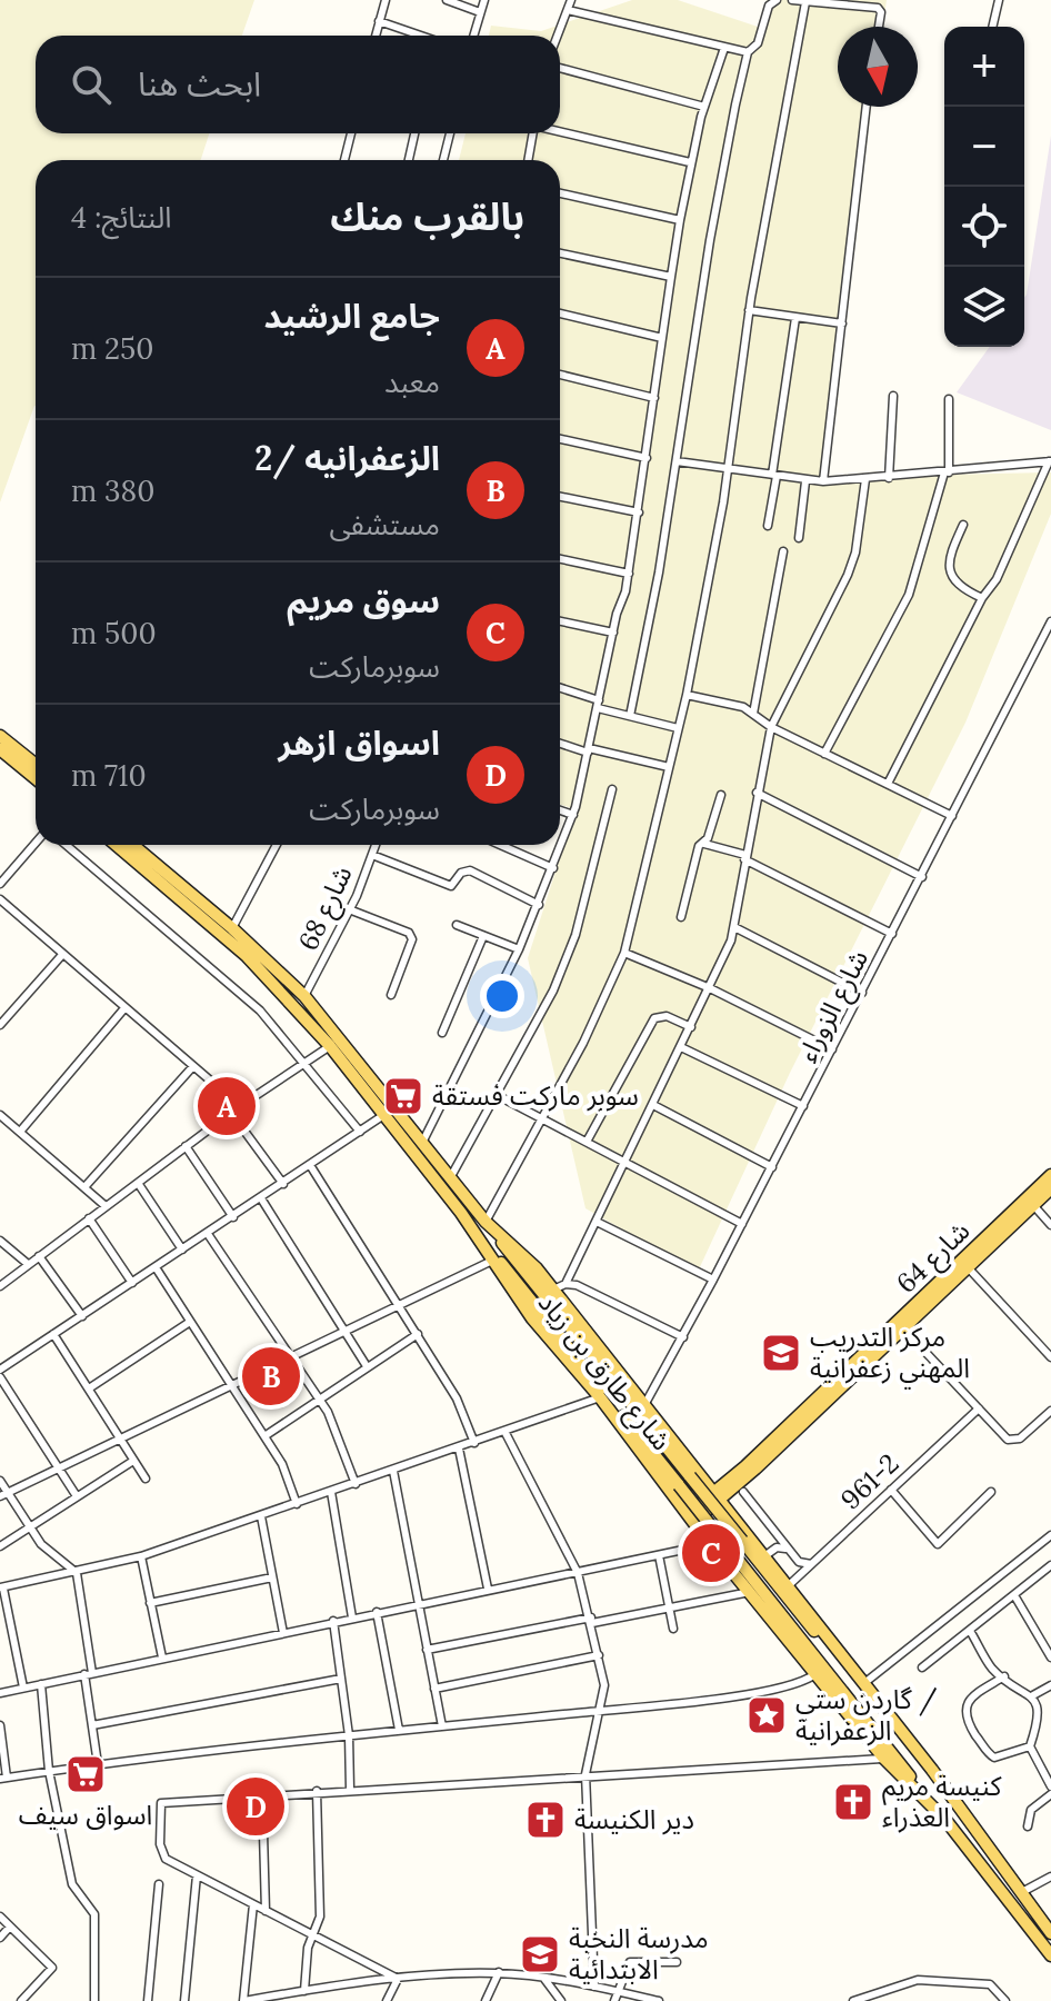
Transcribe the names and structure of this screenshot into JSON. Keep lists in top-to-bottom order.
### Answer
{
  "streets": {
    "main road": ["شارع 64", "شارع طارق بن زياد"],
    "street": ["شارع 68", "شارع الزوراء", "961-2"]
  },
  "crossings": [
    ["شارع 68", "شارع طارق بن زياد"],
    ["شارع الزوراء", "شارع طارق بن زياد"],
    ["شارع 64", "شارع طارق بن زياد"],
    ["شارع طارق بن زياد", "961-2"]
  ],
  "places": {
    "supermarket": ["سوبر ماركت فستقة", "اسواق سيف"],
    "school or university": ["مركز التدريب المهني زعفرانية", "مدرسة النخبة الابتدائية"],
    "place": ["گاردن ستي / الزعفرانية"],
    "church": ["كنيسة مريم العذراء", "دير الكنيسة"]
  },
  "north": "bottom",
  "page": {
    "map_buttons": ["+", "−"],
    "search": "ابحث هنا",
    "heading": ["بالقرب منك", "النتائج: 4"],
    "list": [
      {
        "mark": "A",
        "name": "جامع الرشيد",
        "note": "معبد",
        "value": "250 m"
      },
      {
        "mark": "B",
        "name": "الزعفرانيه /2",
        "note": "مستشفى",
        "value": "380 m"
      },
      {
        "mark": "C",
        "name": "سوق مريم",
        "note": "سوبرماركت",
        "value": "500 m"
      },
      {
        "mark": "D",
        "name": "اسواق ازهر",
        "note": "سوبرماركت",
        "value": "710 m"
      }
    ],
    "pins": [
      "A",
      "B",
      "C",
      "D"
    ]
  }
}
